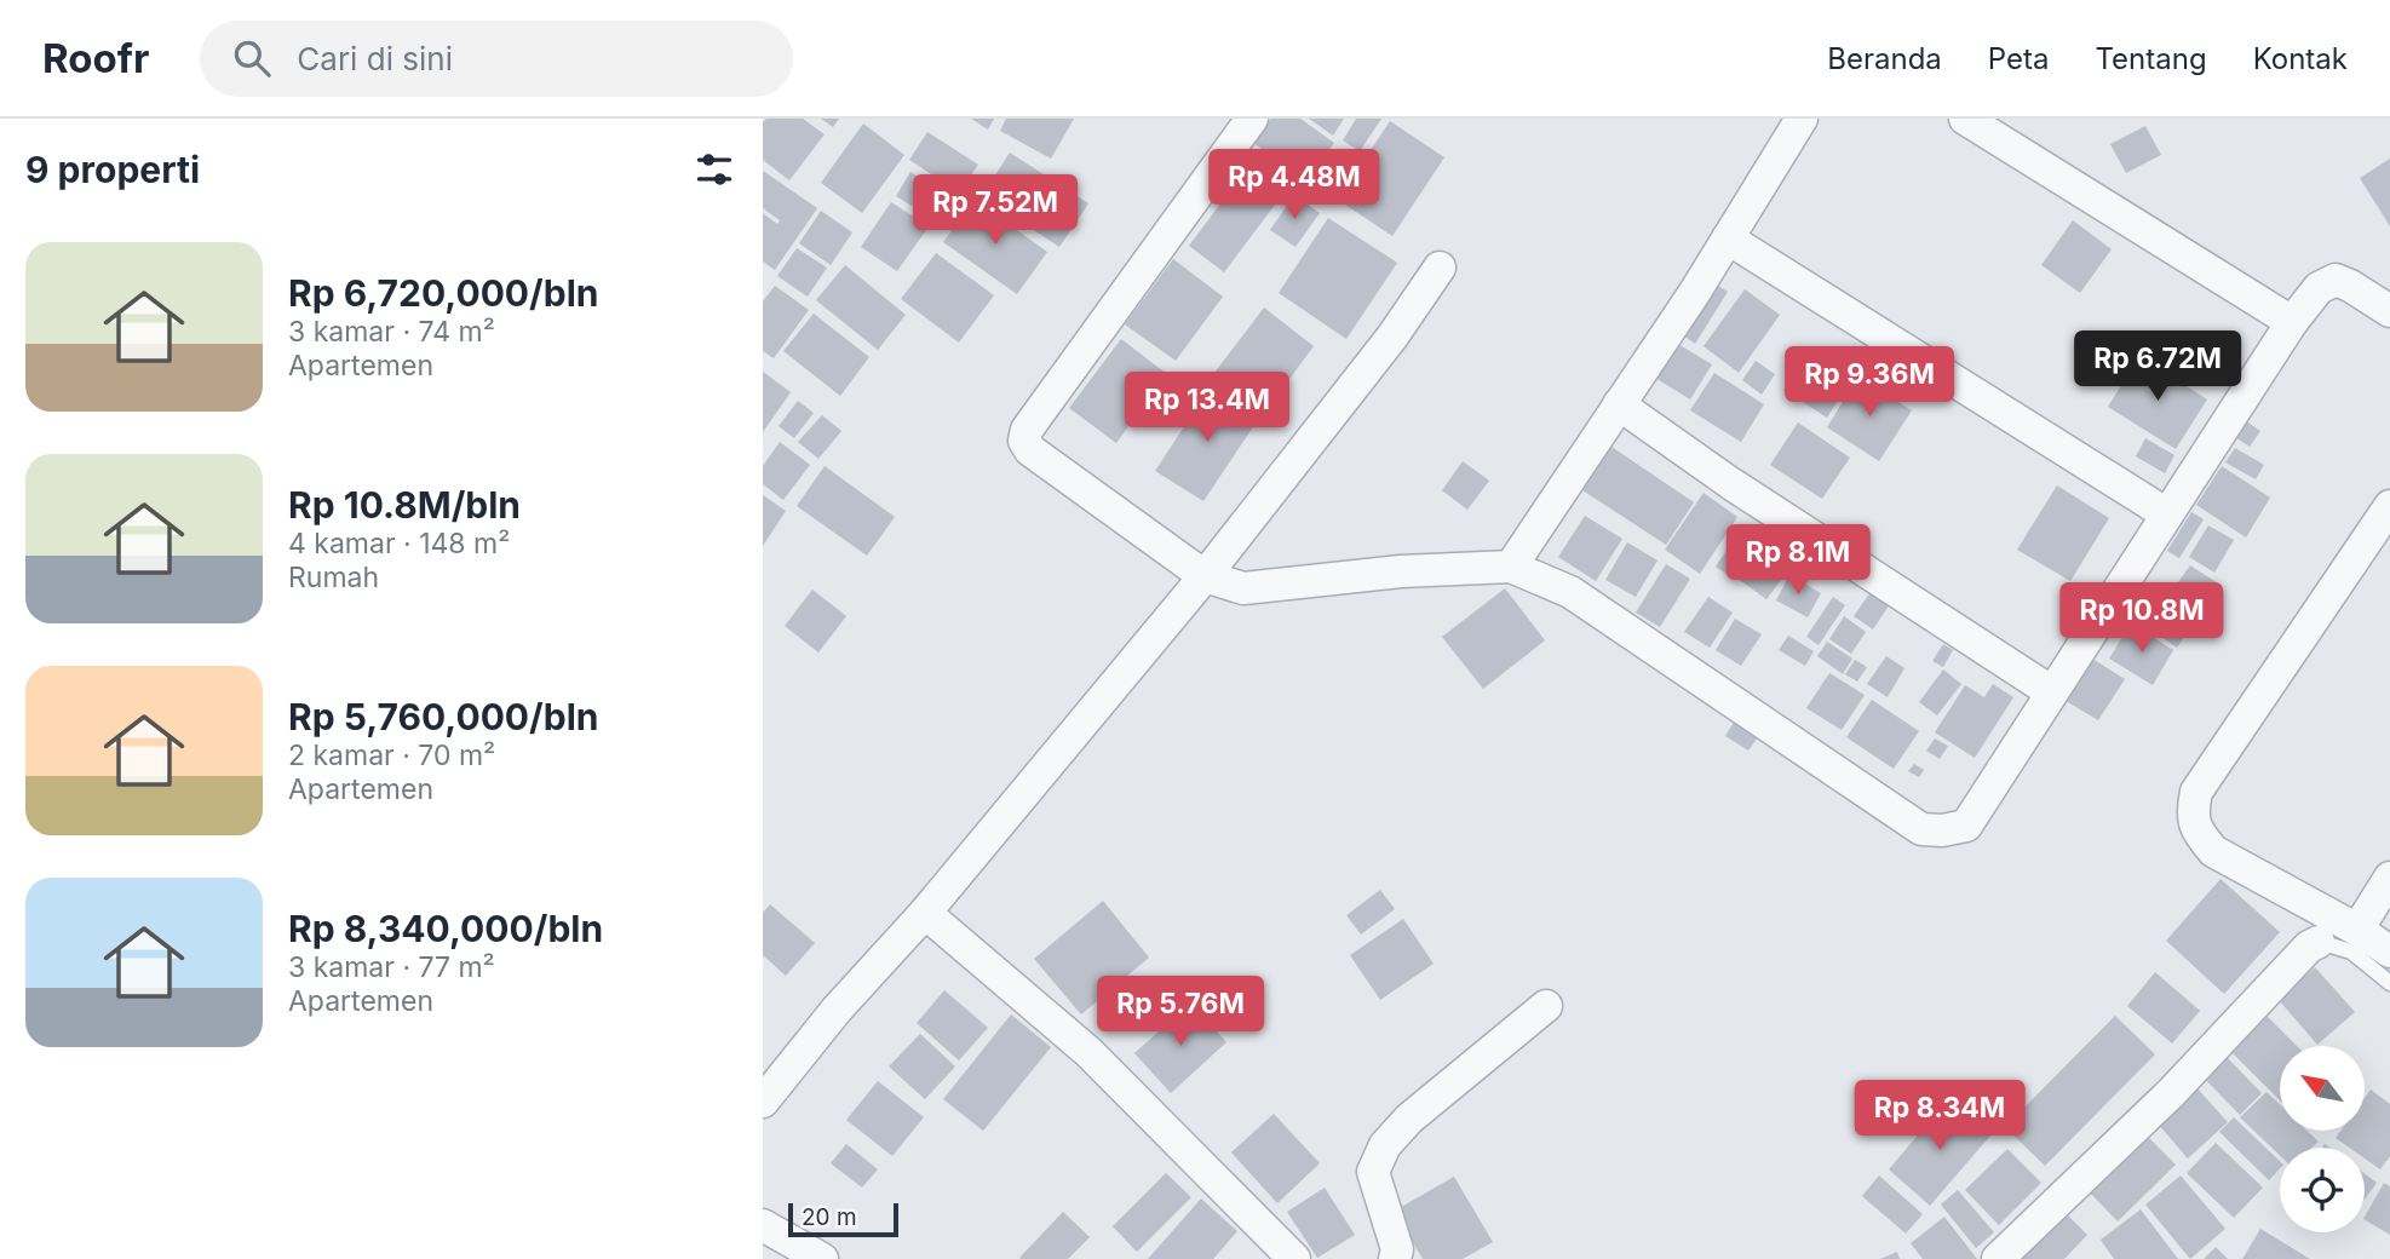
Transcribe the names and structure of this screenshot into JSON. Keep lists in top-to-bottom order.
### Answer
{
  "scale_bar": "20 m",
  "north": "top left",
  "page": {
    "header": "Roofr",
    "search": "Cari di sini",
    "nav": [
      "Beranda",
      "Peta",
      "Tentang",
      "Kontak"
    ],
    "heading": "9 properti",
    "price": [
      "Rp 4.48M",
      "Rp 7.52M",
      "Rp 6.72M",
      "Rp 9.36M",
      "Rp 13.4M",
      "Rp 8.1M",
      "Rp 10.8M",
      "Rp 5.76M",
      "Rp 8.34M"
    ],
    "list": [
      {
        "name": "Rp 6,720,000/bln",
        "note": "3 kamar · 74 m² · Apartemen"
      },
      {
        "name": "Rp 10.8M/bln",
        "note": "4 kamar · 148 m² · Rumah"
      },
      {
        "name": "Rp 5,760,000/bln",
        "note": "2 kamar · 70 m² · Apartemen"
      },
      {
        "name": "Rp 8,340,000/bln",
        "note": "3 kamar · 77 m² · Apartemen"
      }
    ],
    "scale": "20 m"
  }
}
